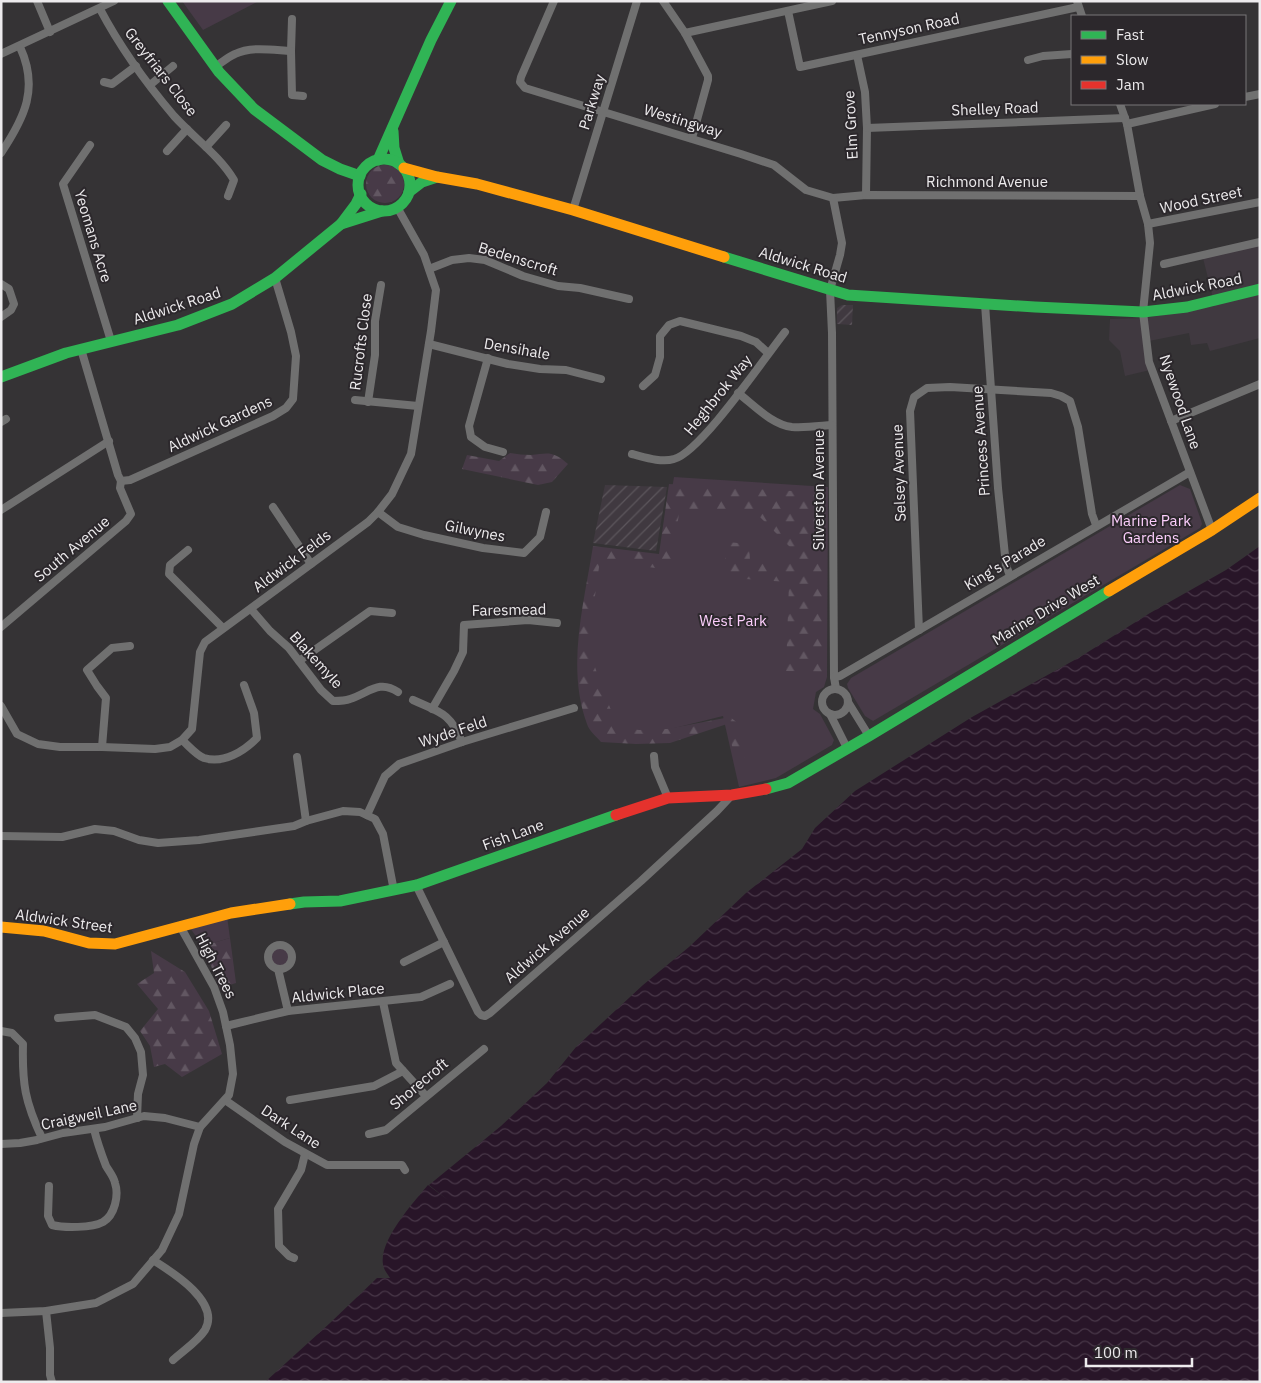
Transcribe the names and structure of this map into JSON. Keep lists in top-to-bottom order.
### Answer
{
  "streets": {
    "street": [
      "Tennyson Road",
      "Greyfriars Close",
      "Parkway",
      "Shelley Road",
      "Westingway",
      "Elm Grove",
      "Richmond Avenue",
      "Wood Street",
      "Yeomans Acre",
      "Bedenscroft",
      "Aldwick Road",
      "Rucrofts Close",
      "Densihale",
      "Heghbrok Way",
      "Nyewood Lane",
      "Aldwick Gardens",
      "Princess Avenue",
      "Selsey Avenue",
      "Silverston Avenue",
      "Gilwynes",
      "South Avenue",
      "Aldwick Felds",
      "King's Parade",
      "Faresmead",
      "Marine Drive West",
      "Blakemyle",
      "Wyde Feld",
      "Fish Lane",
      "Aldwick Street",
      "Aldwick Avenue",
      "High Trees",
      "Aldwick Place",
      "Shorecroft",
      "Craigweil Lane",
      "Dark Lane"
    ]
  },
  "crossings": [
    ["Tennyson Road", "Elm Grove"],
    ["Parkway", "Westingway"],
    ["Parkway", "Aldwick Road"],
    ["Shelley Road", "Elm Grove"],
    ["Shelley Road", "Nyewood Lane"],
    ["Westingway", "Richmond Avenue"],
    ["Westingway", "Silverston Avenue"],
    ["Elm Grove", "Richmond Avenue"],
    ["Richmond Avenue", "Nyewood Lane"],
    ["Richmond Avenue", "Silverston Avenue"],
    ["Wood Street", "Nyewood Lane"],
    ["Yeomans Acre", "Aldwick Road"],
    ["Bedenscroft", "Aldwick Felds"],
    ["Aldwick Road", "Nyewood Lane"],
    ["Aldwick Road", "Aldwick Gardens"],
    ["Aldwick Road", "Princess Avenue"],
    ["Aldwick Road", "Silverston Avenue"],
    ["Aldwick Road", "Aldwick Felds"],
    ["Rucrofts Close", "Aldwick Felds"],
    ["Densihale", "Aldwick Felds"],
    ["Nyewood Lane", "King's Parade"],
    ["Nyewood Lane", "Marine Drive West"],
    ["Aldwick Gardens", "South Avenue"],
    ["Princess Avenue", "Selsey Avenue"],
    ["Princess Avenue", "King's Parade"],
    ["Selsey Avenue", "King's Parade"],
    ["Silverston Avenue", "King's Parade"],
    ["Gilwynes", "Aldwick Felds"],
    ["Aldwick Felds", "Blakemyle"],
    ["Marine Drive West", "Fish Lane"],
    ["Fish Lane", "Aldwick Street"],
    ["Fish Lane", "Aldwick Avenue"],
    ["Fish Lane", "High Trees"],
    ["Aldwick Street", "High Trees"],
    ["High Trees", "Aldwick Place"],
    ["High Trees", "Craigweil Lane"],
    ["High Trees", "Dark Lane"]
  ],
  "parks": ["Marine Park Gardens", "West Park"],
  "legend": ["Fast", "Slow", "Jam"],
  "scale_bar": "100 m"
}
